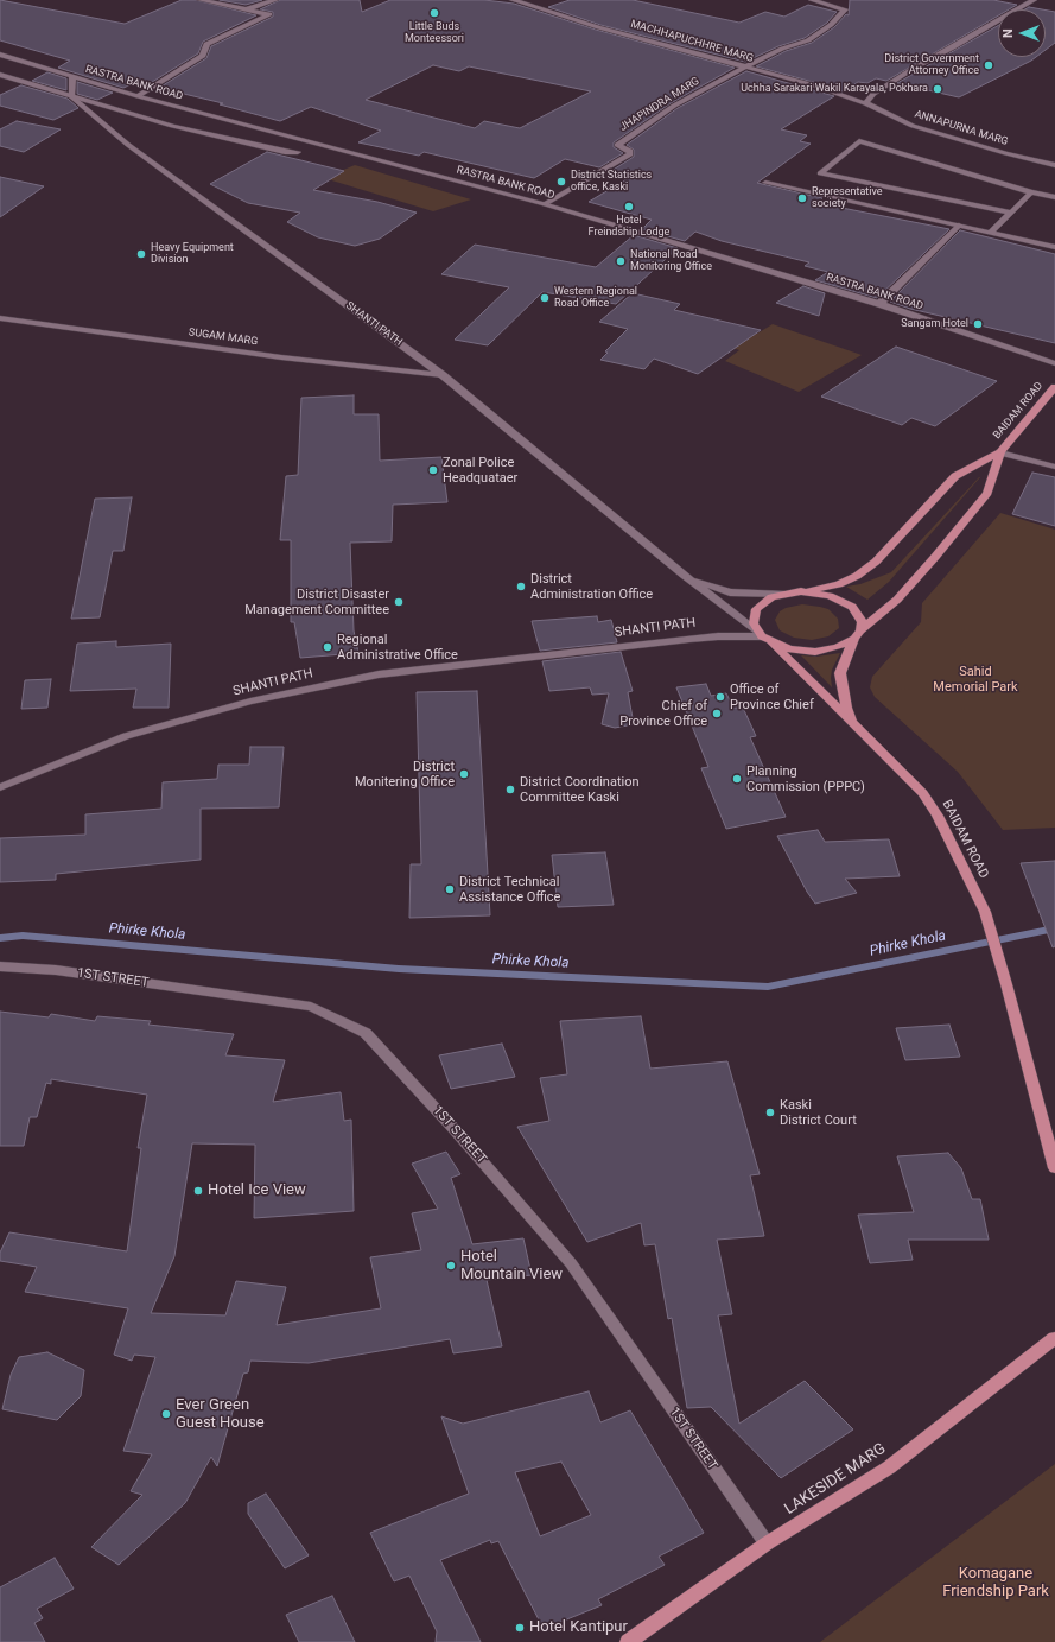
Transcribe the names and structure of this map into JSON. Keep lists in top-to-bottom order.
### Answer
{
  "streets": {
    "main road": ["BAIDAM ROAD", "LAKESIDE MARG"],
    "street": [
      "MACHHAPUCHHRE MARG",
      "RASTRA BANK ROAD",
      "JHAPINDRA MARG",
      "ANNAPURNA MARG",
      "SHANTI PATH",
      "SUGAM MARG",
      "1ST STREET"
    ]
  },
  "crossings": [
    ["MACHHAPUCHHRE MARG", "JHAPINDRA MARG"],
    ["MACHHAPUCHHRE MARG", "ANNAPURNA MARG"],
    ["RASTRA BANK ROAD", "JHAPINDRA MARG"],
    ["SHANTI PATH", "SUGAM MARG"],
    ["SHANTI PATH", "BAIDAM ROAD"],
    ["1ST STREET", "LAKESIDE MARG"]
  ],
  "water": ["Phirke Khola"],
  "parks": ["Sahid Memorial Park", "Komagane Friendship Park"],
  "places": [
    "Little Buds Monteessori",
    "District Government Attorney Office",
    "Uchha Sarakari Wakil Karayala, Pokhara",
    "District Statistics office, Kaski",
    "Representative society",
    "Hotel Freindship Lodge",
    "Heavy Equipment Division",
    "National Road Monitoring Office",
    "Western Regional Road Office",
    "Sangam Hotel",
    "Zonal Police Headquataer",
    "District Administration Office",
    "District Disaster Management Committee",
    "Regional Administrative Office",
    "Office of Province Chief",
    "Chief of Province Office",
    "District Monitering Office",
    "Planning Commission (PPPC)",
    "District Coordination Committee Kaski",
    "District Technical Assistance Office",
    "Kaski District Court",
    "Hotel Ice View",
    "Hotel Mountain View",
    "Ever Green Guest House",
    "Hotel Kantipur"
  ],
  "north": "left"
}
